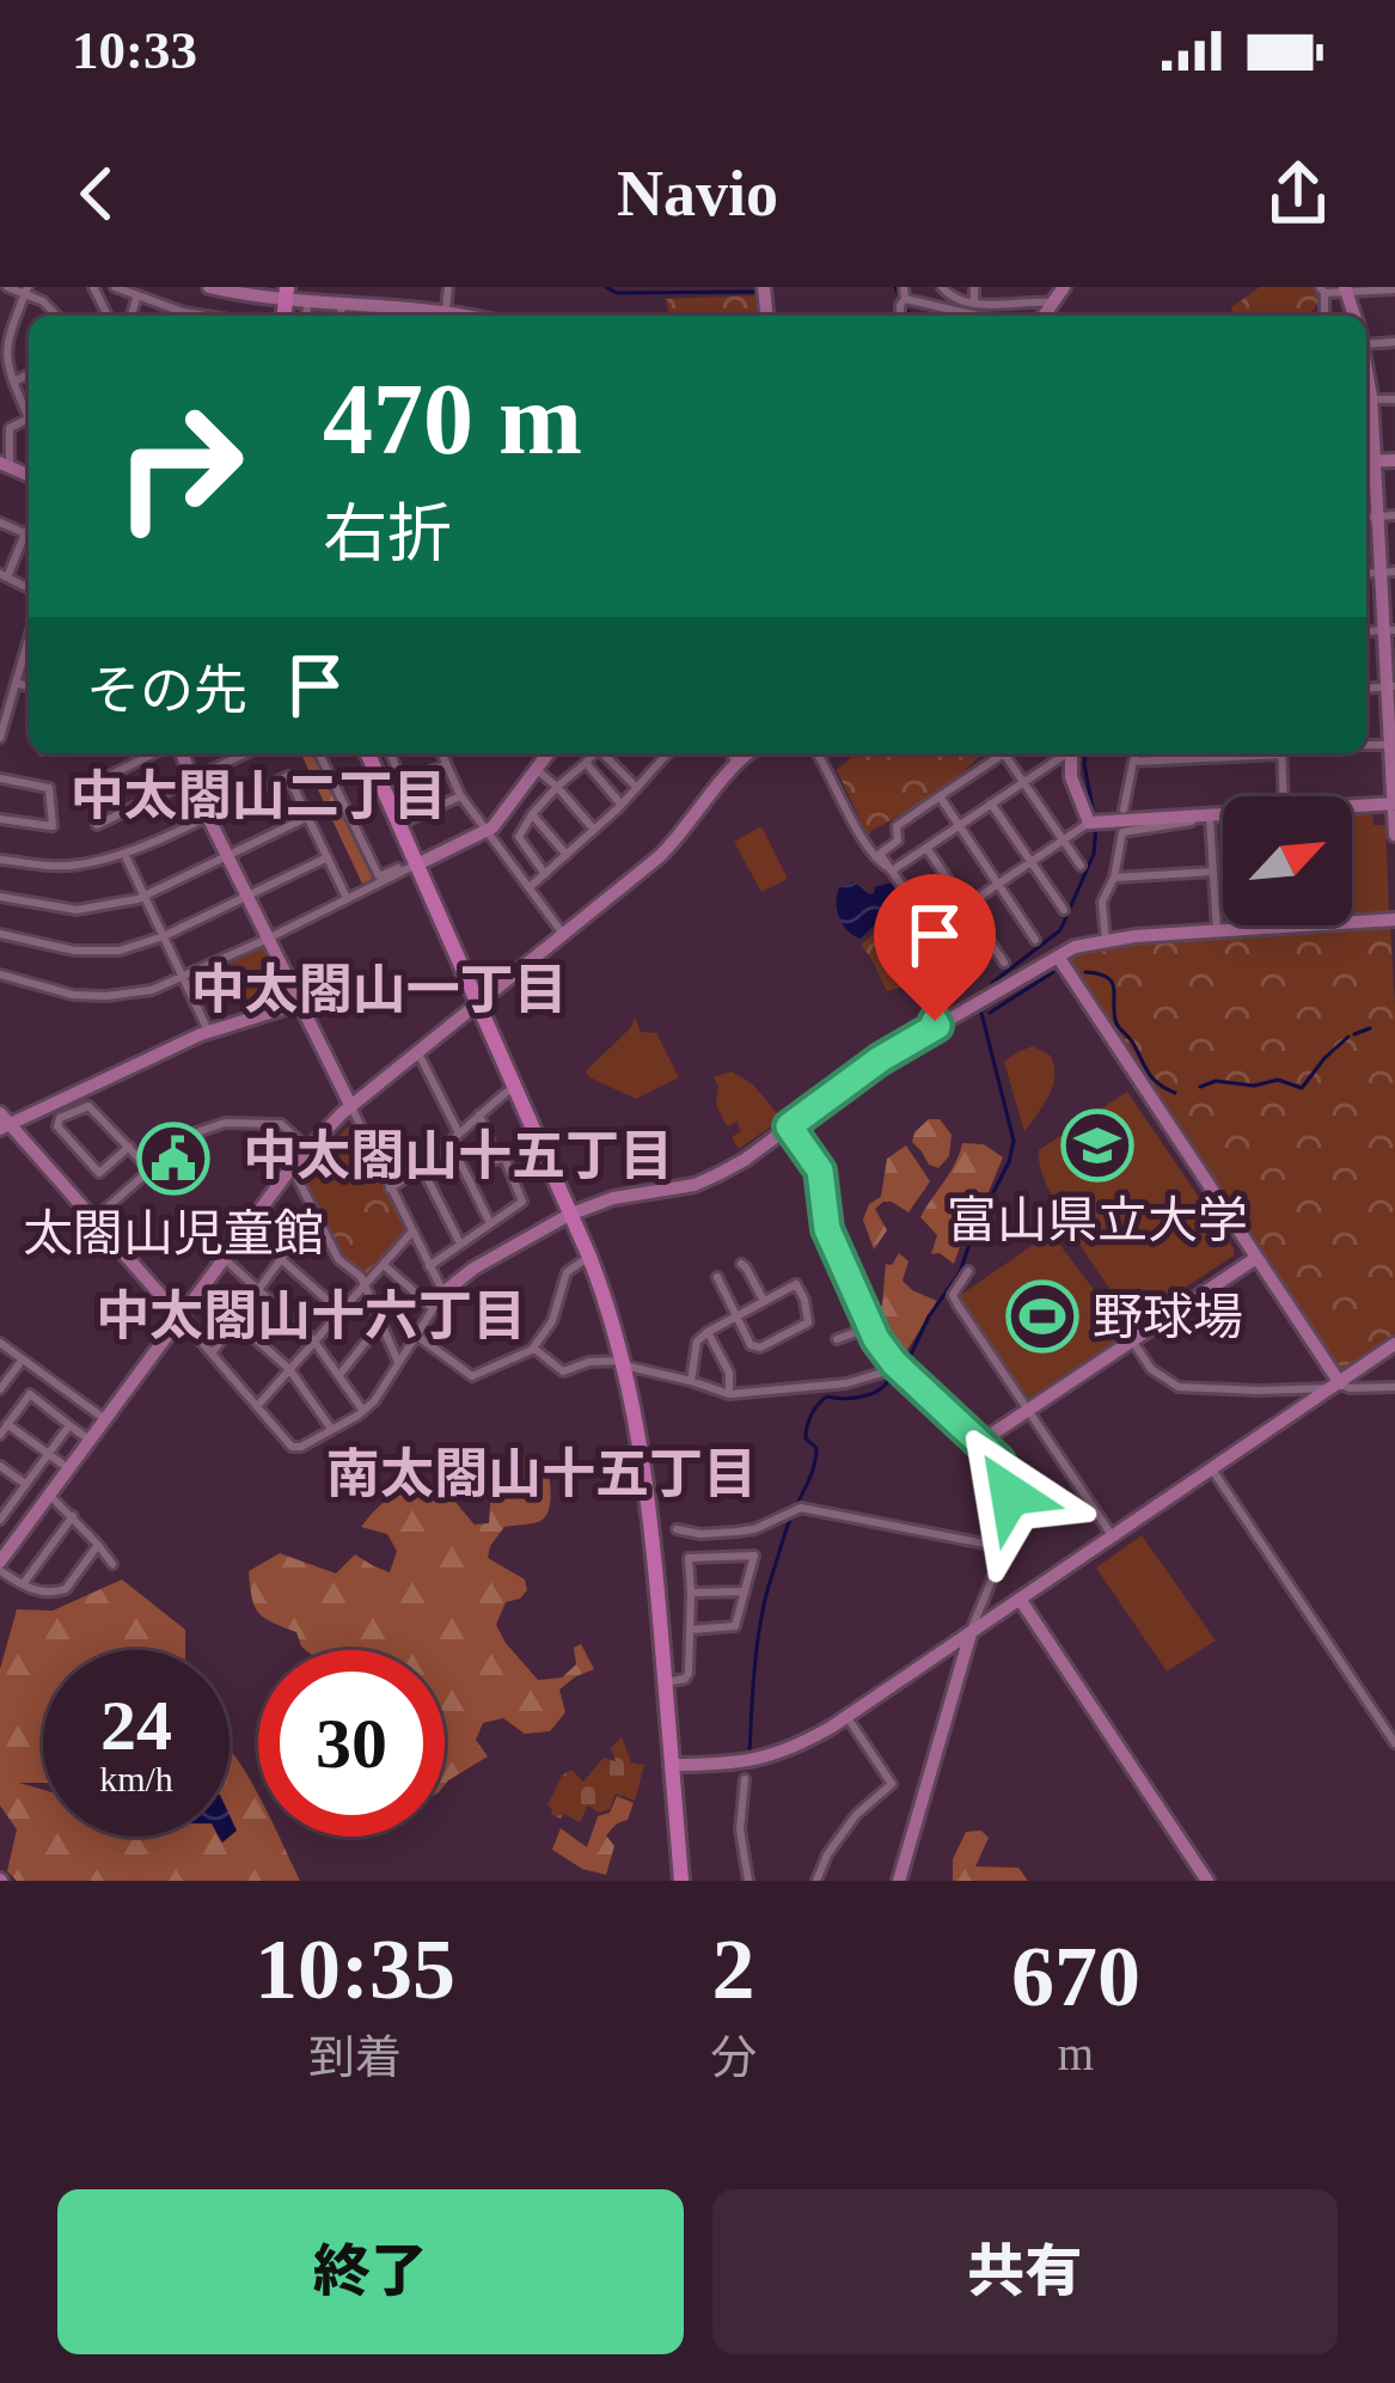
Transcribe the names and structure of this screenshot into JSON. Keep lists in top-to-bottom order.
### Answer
{
  "districts": [
    "中太閤山二丁目",
    "中太閤山一丁目",
    "中太閤山十五丁目",
    "中太閤山十六丁目",
    "南太閤山十五丁目"
  ],
  "places": {
    "school or university": ["富山県立大学"],
    "public building": ["太閤山児童館"],
    "sports": ["野球場"]
  },
  "north": "top right",
  "page": {
    "status": "10:33",
    "header": "Navio",
    "turn": ["470 m", "右折"],
    "then": "その先",
    "speed": "24 km/h",
    "limit": "30",
    "eta": [
      "10:35",
      "到着",
      "2",
      "分",
      "670",
      "m"
    ],
    "buttons": ["終了", "共有"]
  }
}
